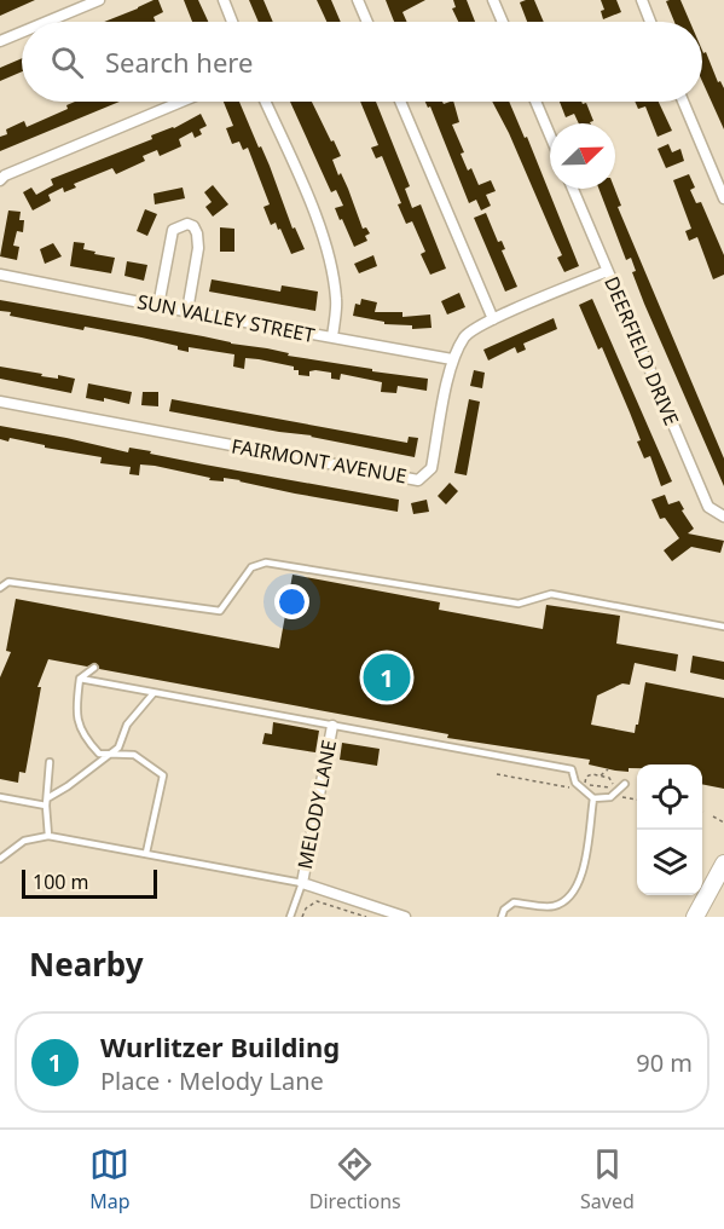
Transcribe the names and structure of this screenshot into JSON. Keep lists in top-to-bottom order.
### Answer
{
  "streets": {
    "street": [
      "SUN VALLEY STREET",
      "DEERFIELD DRIVE",
      "FAIRMONT AVENUE",
      "MELODY LANE"
    ]
  },
  "crossings": [
    ["SUN VALLEY STREET", "FAIRMONT AVENUE"],
    ["DEERFIELD DRIVE", "FAIRMONT AVENUE"]
  ],
  "scale_bar": "100 m",
  "north": "top right",
  "page": {
    "search": "Search here",
    "pins": "1",
    "scale": "100 m",
    "heading": "Nearby",
    "list": [
      {
        "mark": "1",
        "name": "Wurlitzer Building",
        "note": "Place · Melody Lane",
        "value": "90 m"
      }
    ],
    "nav": ["Map", "Directions", "Saved"]
  }
}
